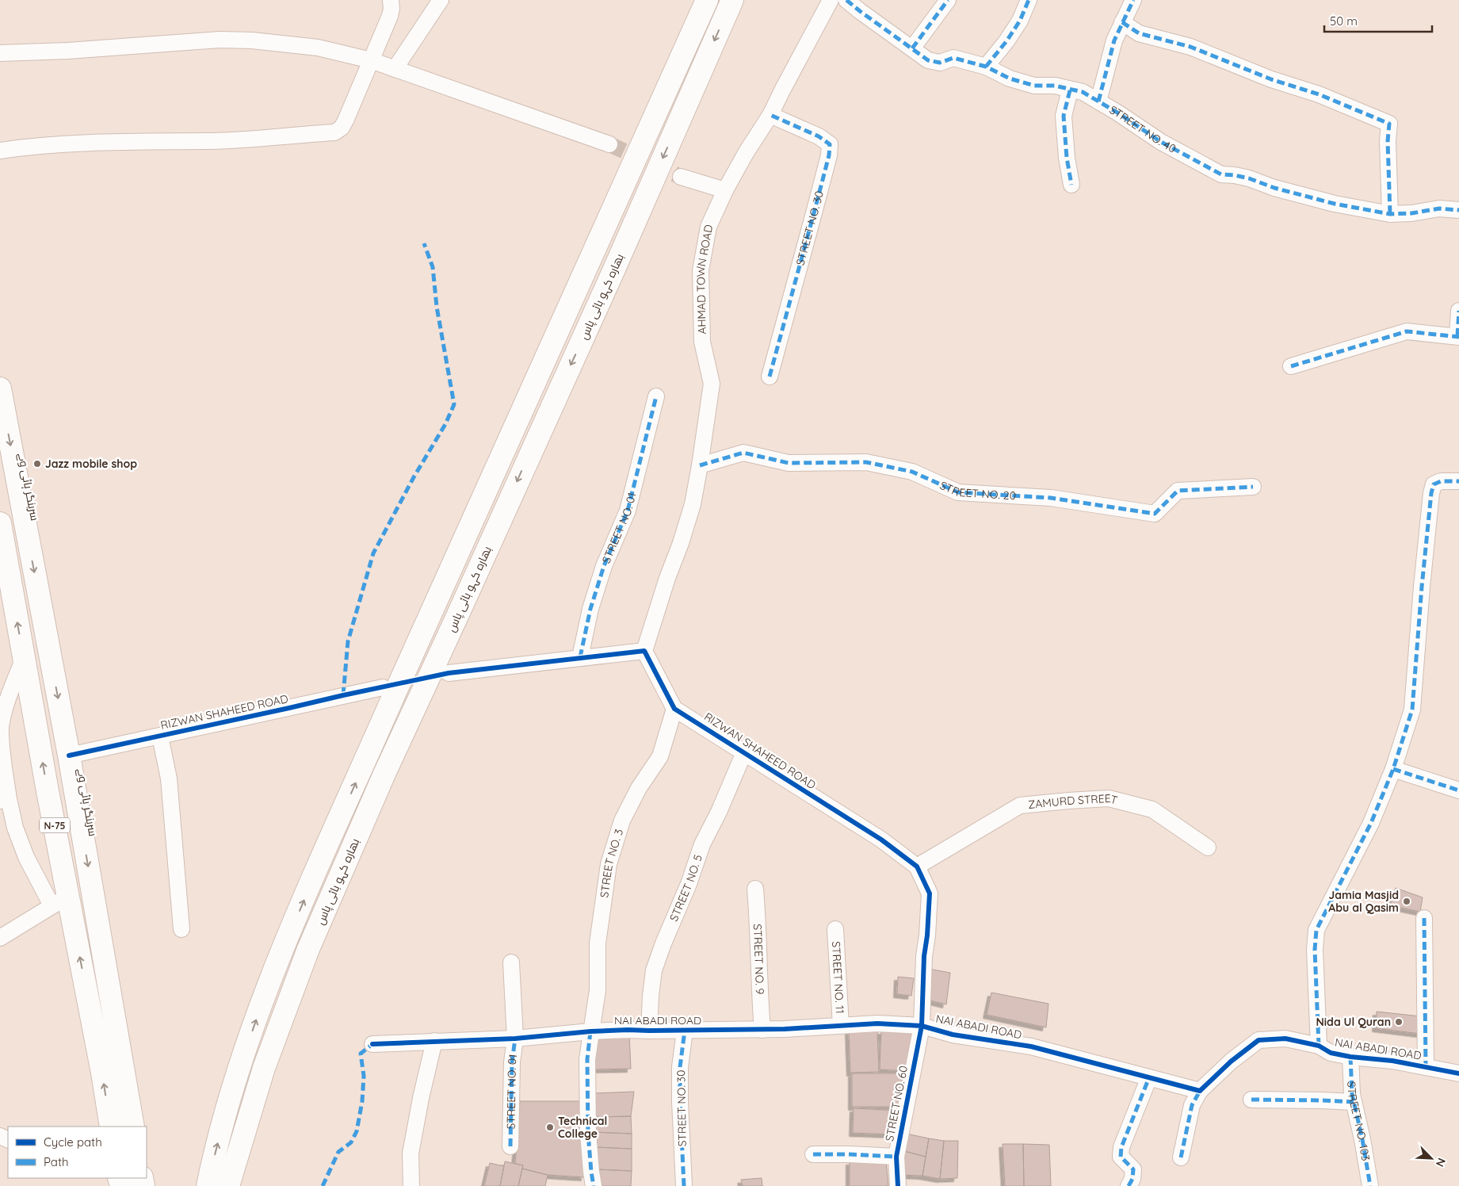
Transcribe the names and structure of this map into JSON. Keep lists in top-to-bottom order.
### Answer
{
  "streets": {
    "highway": ["بھارہ کہو بائی پاس", "سرینگر ہائی وے", "N-75"],
    "street": [
      "STREET NO. 40",
      "STREET NO. 30",
      "AHMAD TOWN ROAD",
      "STREET NO. 20",
      "STREET NO. 01",
      "RIZWAN SHAHEED ROAD",
      "ZAMURD STREET",
      "STREET NO. 3",
      "STREET NO. 5",
      "STREET NO. 9",
      "STREET NO. 11",
      "NAI ABADI ROAD",
      "STREET NO. 60",
      "STREET NO. 103"
    ]
  },
  "crossings": [
    ["STREET NO. 30", "AHMAD TOWN ROAD"],
    ["STREET NO. 30", "NAI ABADI ROAD"],
    ["AHMAD TOWN ROAD", "STREET NO. 20"],
    ["سرینگر ہائی وے", "RIZWAN SHAHEED ROAD"],
    ["STREET NO. 01", "NAI ABADI ROAD"],
    ["RIZWAN SHAHEED ROAD", "ZAMURD STREET"],
    ["RIZWAN SHAHEED ROAD", "STREET NO. 3"],
    ["RIZWAN SHAHEED ROAD", "STREET NO. 5"],
    ["RIZWAN SHAHEED ROAD", "NAI ABADI ROAD"],
    ["RIZWAN SHAHEED ROAD", "STREET NO. 60"],
    ["STREET NO. 3", "NAI ABADI ROAD"],
    ["STREET NO. 5", "NAI ABADI ROAD"],
    ["STREET NO. 9", "NAI ABADI ROAD"],
    ["STREET NO. 11", "NAI ABADI ROAD"],
    ["NAI ABADI ROAD", "STREET NO. 60"],
    ["NAI ABADI ROAD", "STREET NO. 103"]
  ],
  "places": [
    "Jazz mobile shop",
    "Jamia Masjid Abu al Qasim",
    "Nida Ul Quran",
    "Technical College"
  ],
  "legend": ["Cycle path", "Path"],
  "scale_bar": "50 m",
  "north": "bottom right"
}
